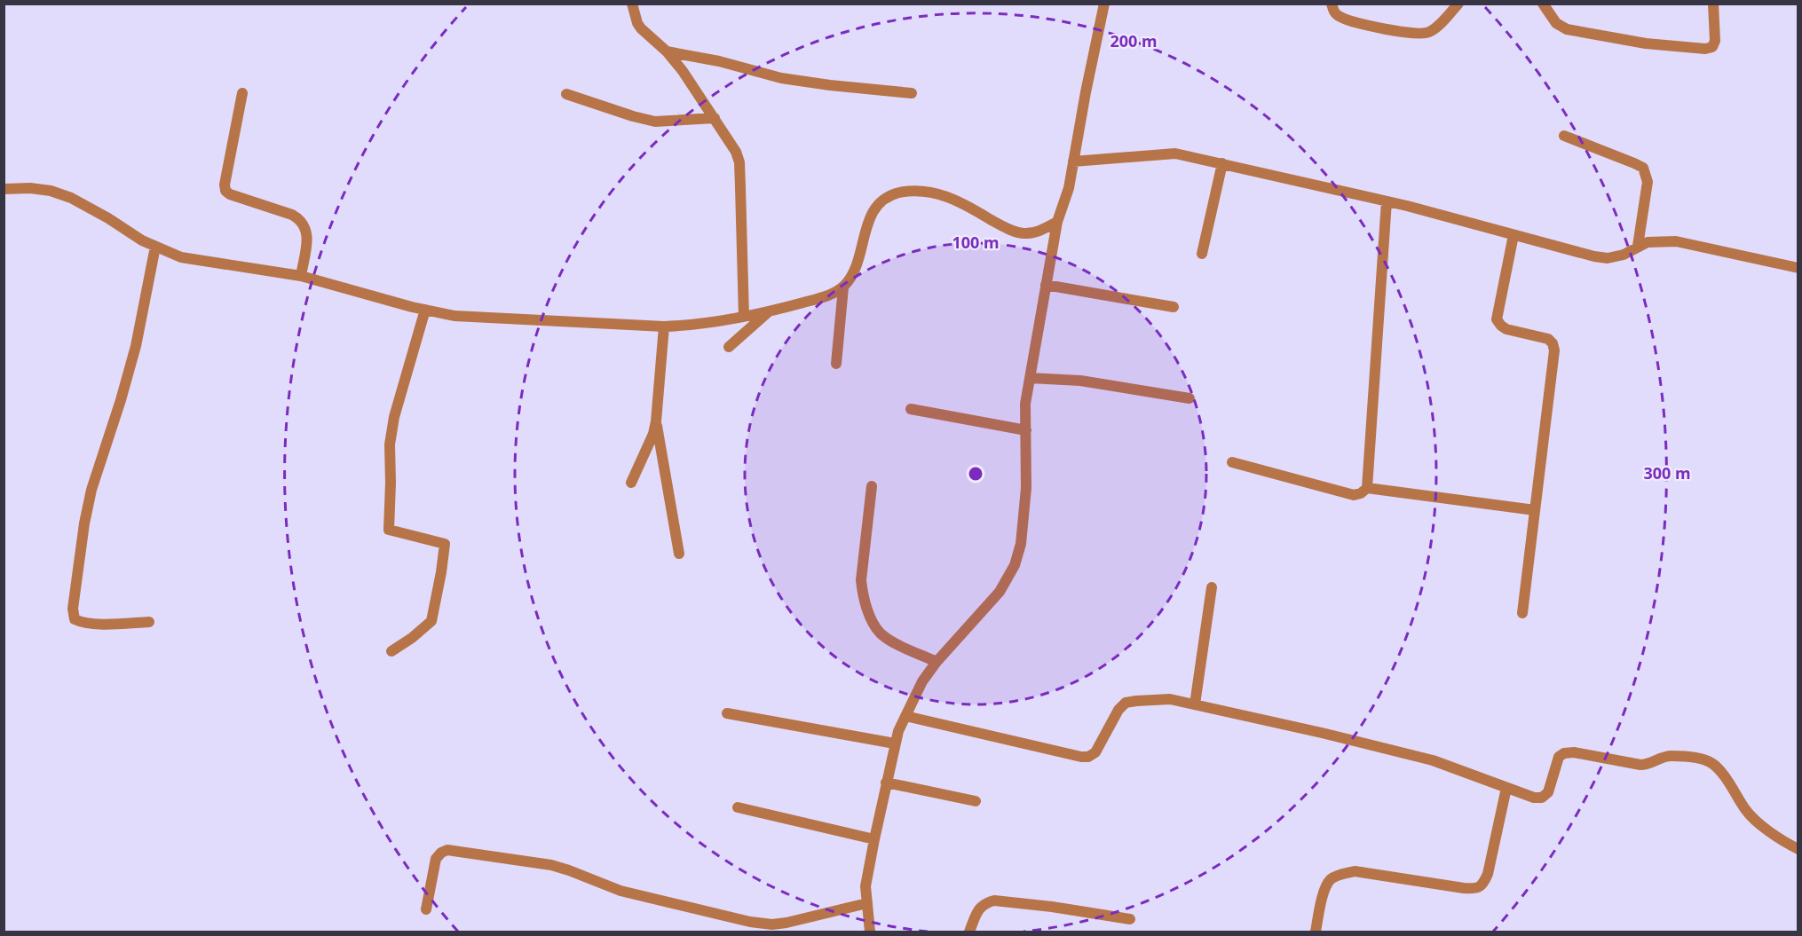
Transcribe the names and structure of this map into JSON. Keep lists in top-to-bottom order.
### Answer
{
  "rings": ["200 m", "100 m", "300 m"]
}
